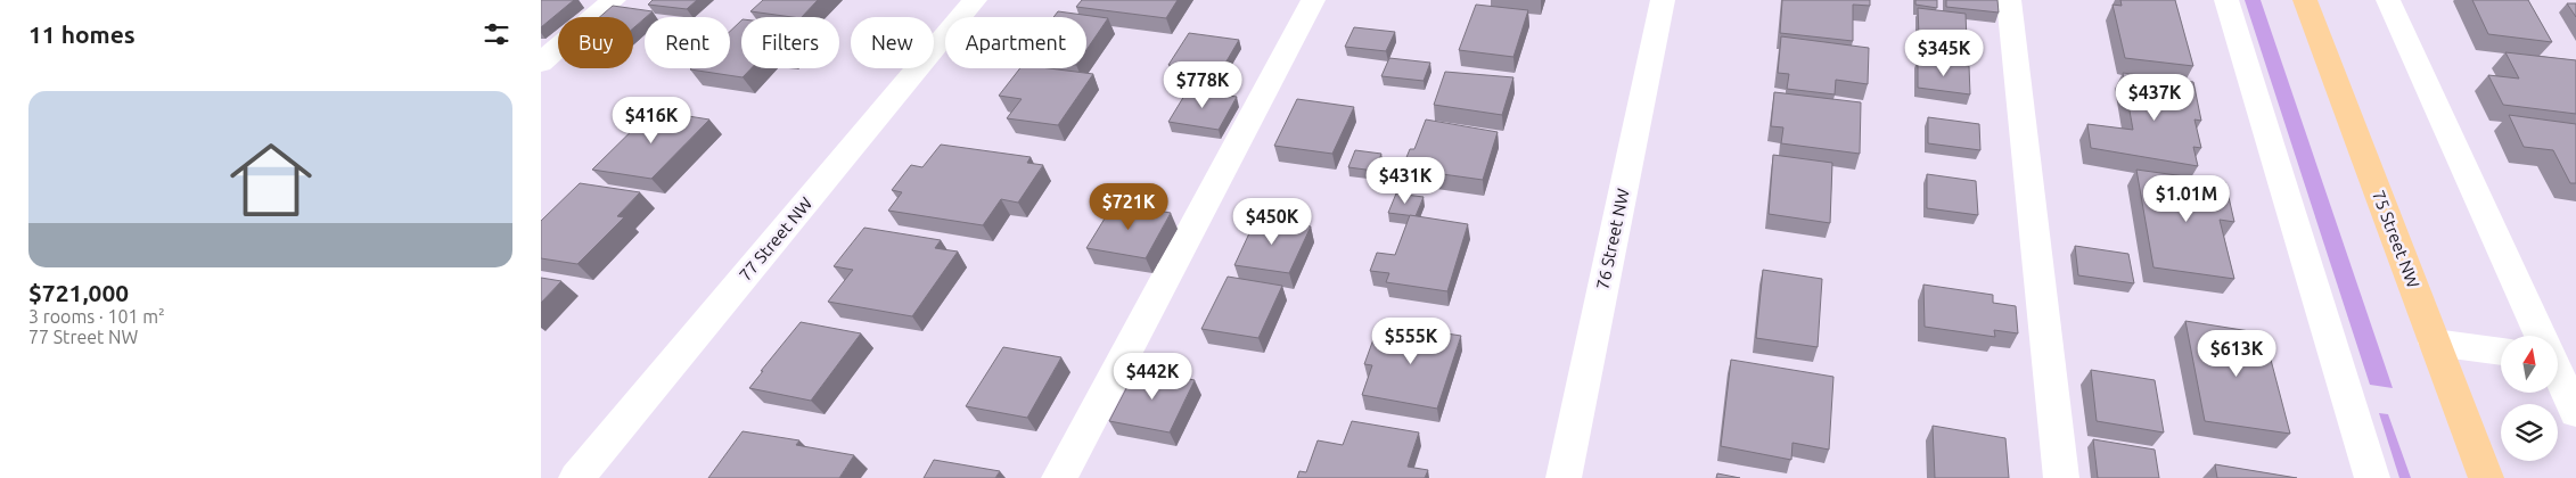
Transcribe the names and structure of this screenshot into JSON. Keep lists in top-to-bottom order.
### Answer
{
  "streets": {
    "main road": ["75 Street NW"],
    "street": ["77 Street NW", "76 Street NW"]
  },
  "north": "top",
  "page": {
    "heading": "11 homes",
    "chip": [
      "Buy",
      "Rent",
      "Filters",
      "New",
      "Apartment"
    ],
    "price": [
      "$345K",
      "$778K",
      "$437K",
      "$416K",
      "$431K",
      "$1.01M",
      "$721K",
      "$450K",
      "$555K",
      "$613K",
      "$442K"
    ],
    "list": [
      {
        "name": "$721,000",
        "note": "3 rooms · 101 m² · 77 Street NW"
      }
    ]
  }
}
